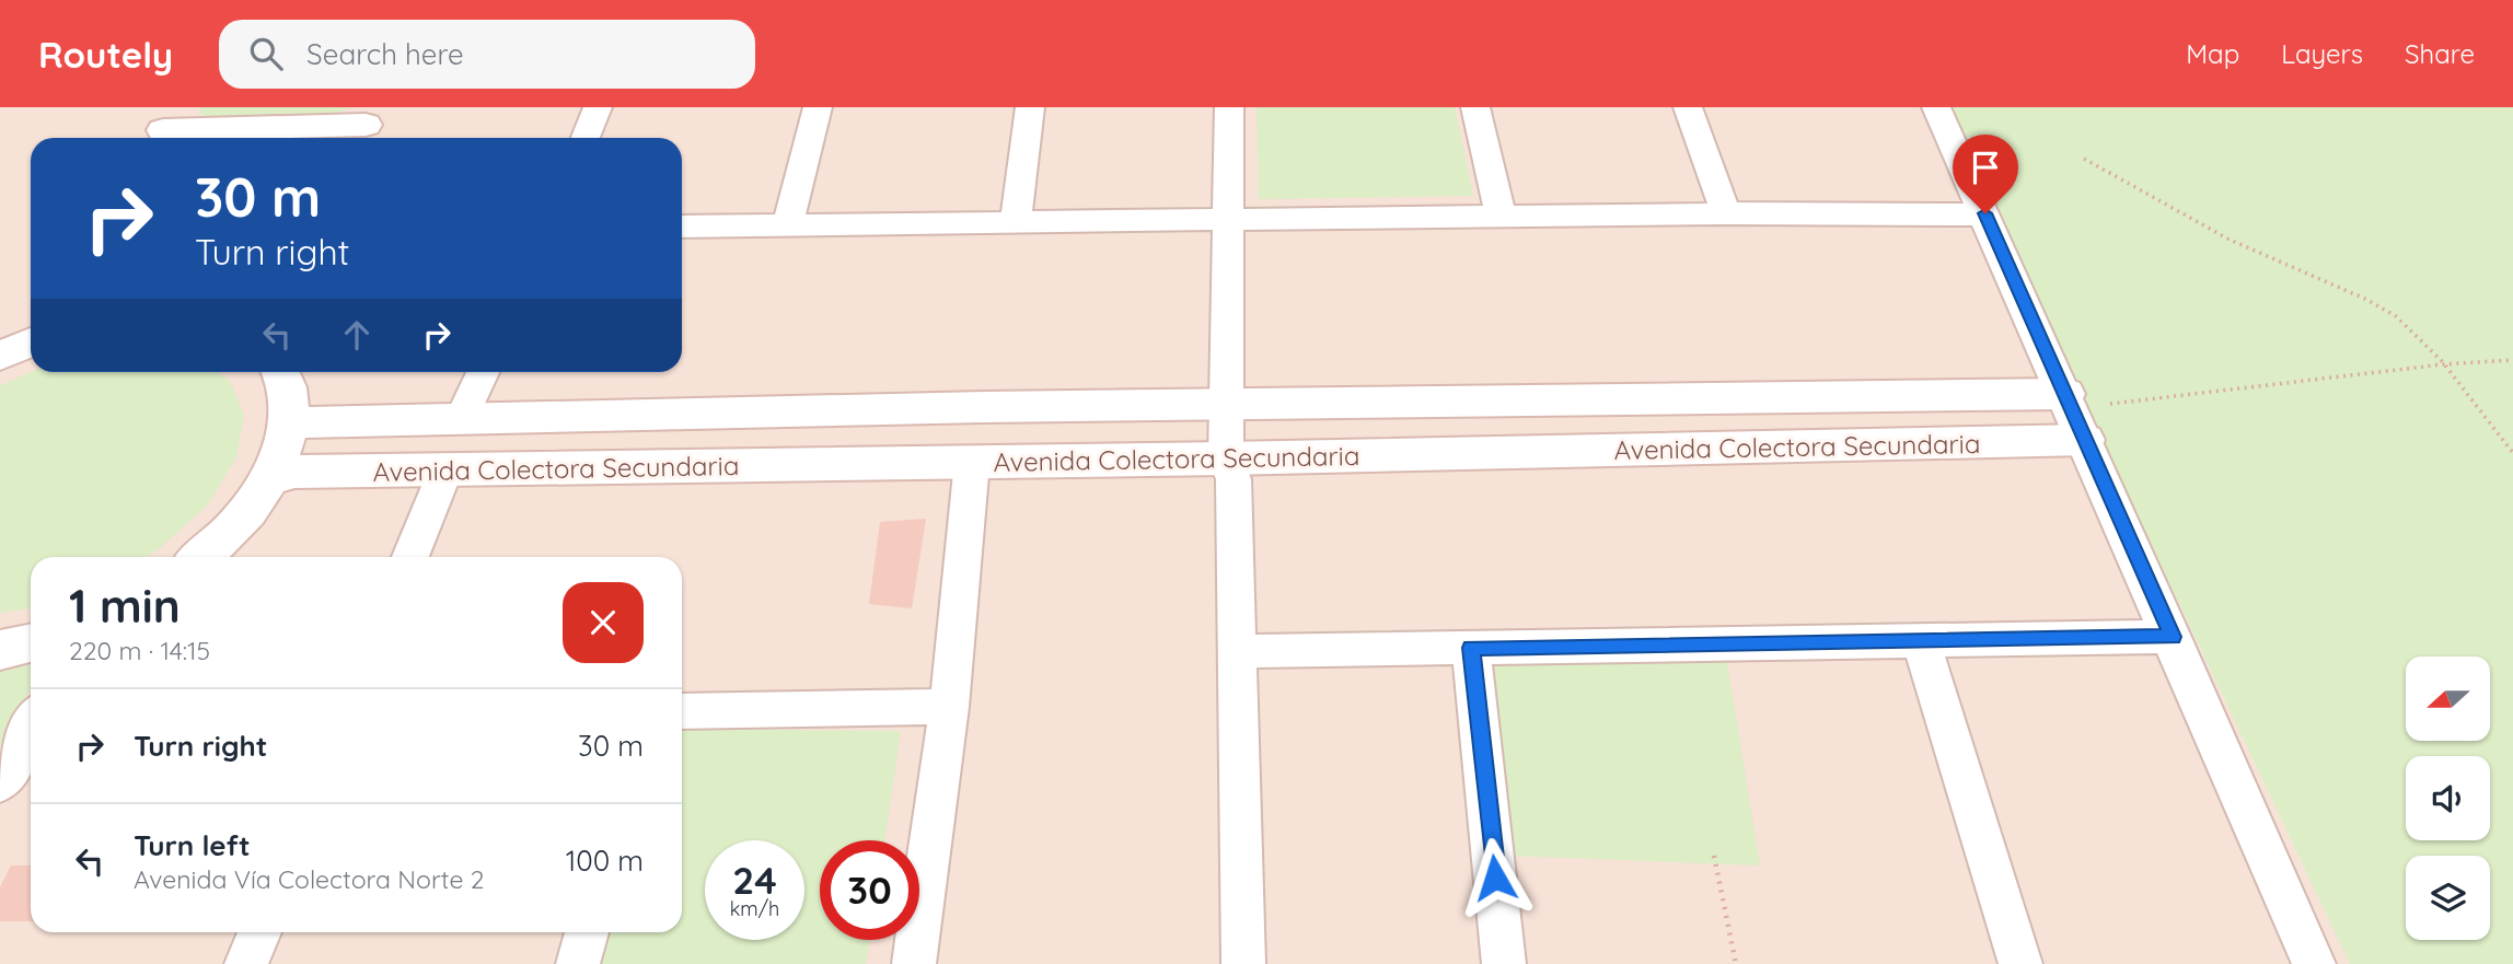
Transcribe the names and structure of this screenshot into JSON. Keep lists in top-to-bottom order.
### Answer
{
  "streets": {
    "street": ["Avenida Colectora Secundaria"]
  },
  "north": "left",
  "page": {
    "header": "Routely",
    "search": "Search here",
    "nav": ["Map", "Layers", "Share"],
    "turn": ["30 m", "Turn right"],
    "heading": ["1 min", "220 m · 14:15"],
    "list": [
      {
        "name": "Turn right",
        "value": "30 m"
      },
      {
        "name": "Turn left",
        "note": "Avenida Vía Colectora Norte 2",
        "value": "100 m"
      }
    ],
    "speed": "24 km/h",
    "limit": "30"
  }
}
